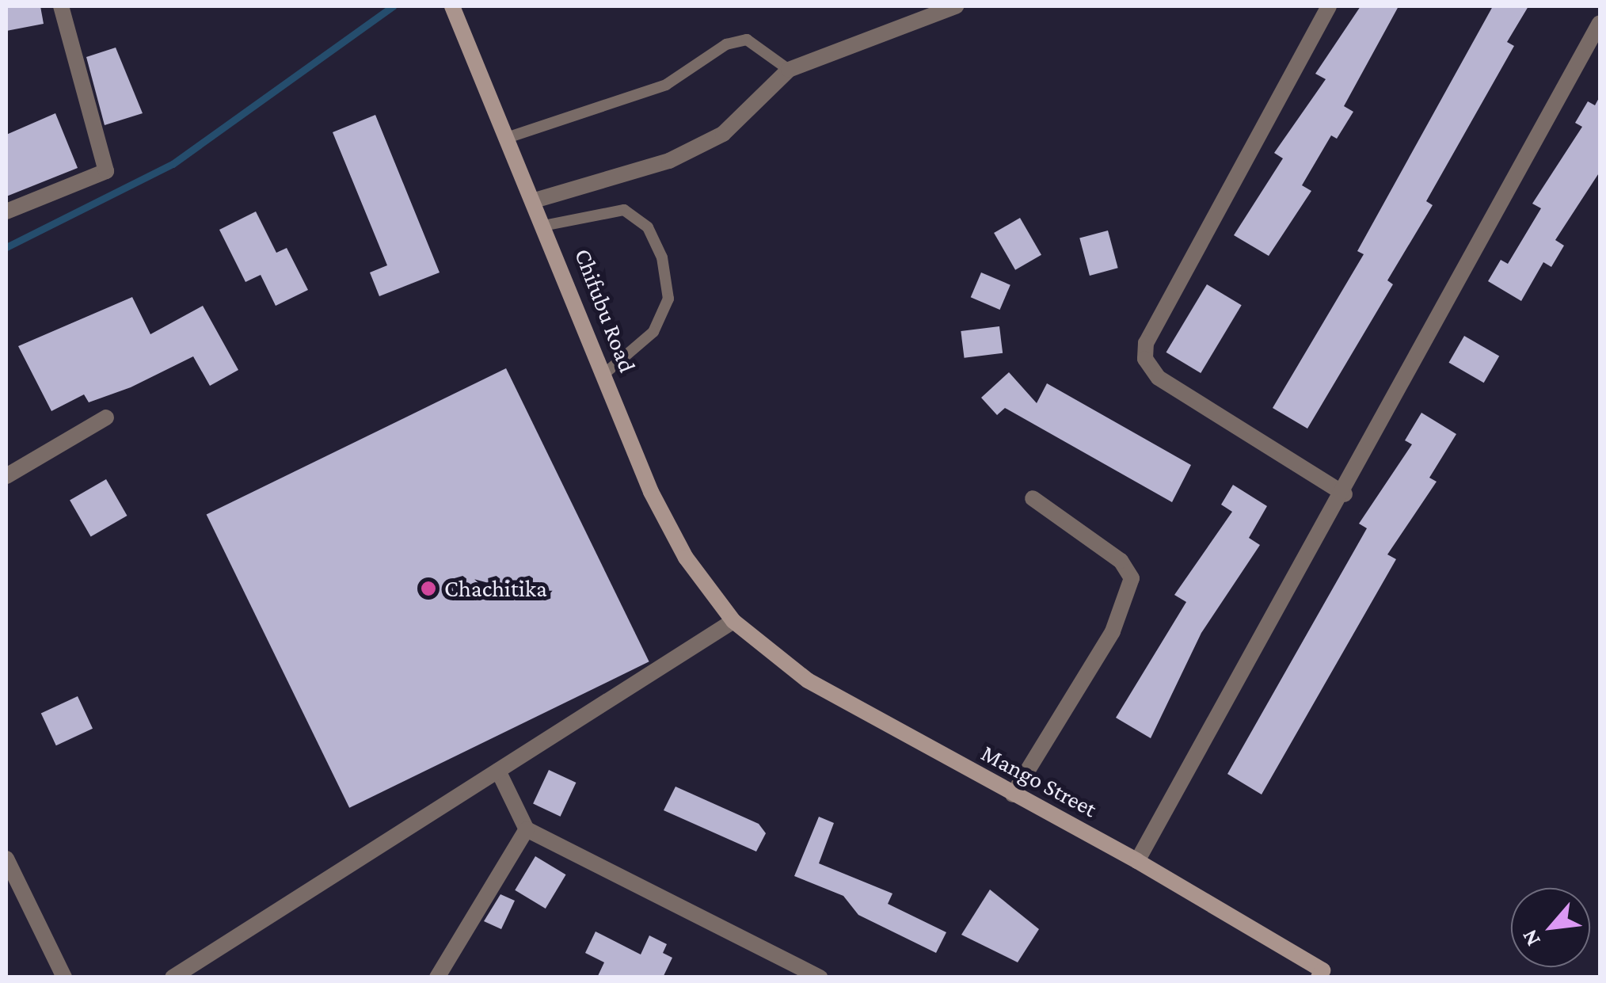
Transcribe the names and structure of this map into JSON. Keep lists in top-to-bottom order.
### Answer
{
  "streets": {
    "main road": ["Chifubu Road", "Mango Street"]
  },
  "crossings": [
    ["Chifubu Road", "Mango Street"]
  ],
  "places": ["Chachitika"],
  "north": "bottom left"
}
